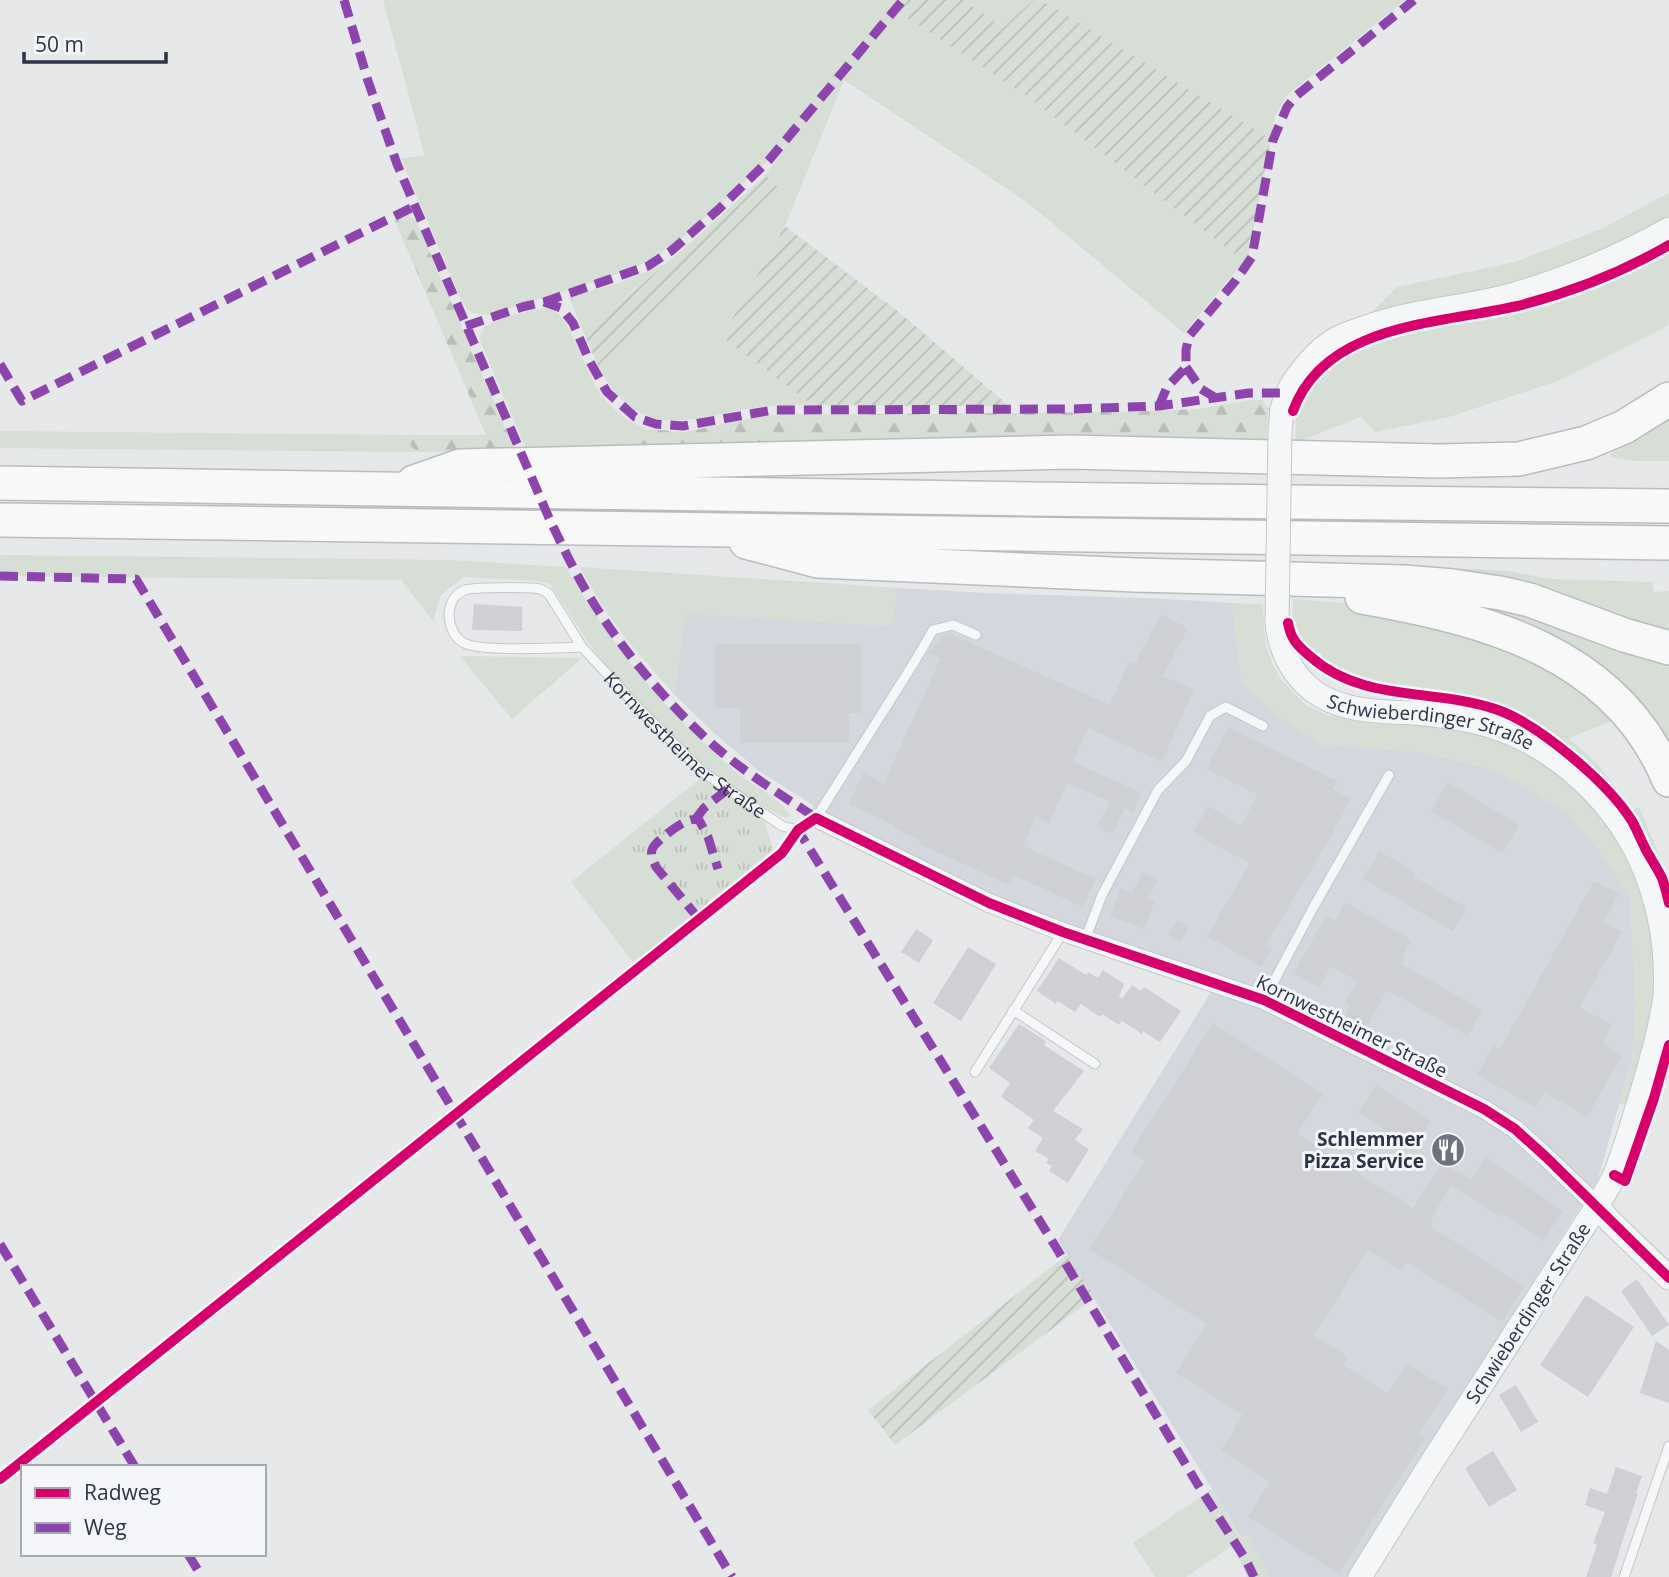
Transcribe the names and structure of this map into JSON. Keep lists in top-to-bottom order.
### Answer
{
  "streets": {
    "street": ["Schwieberdinger Straße", "Kornwestheimer Straße"]
  },
  "crossings": [
    ["Schwieberdinger Straße", "Kornwestheimer Straße"]
  ],
  "places": {
    "restaurant": ["Schlemmer Pizza Service"]
  },
  "legend": ["Radweg", "Weg"],
  "scale_bar": "50 m"
}
